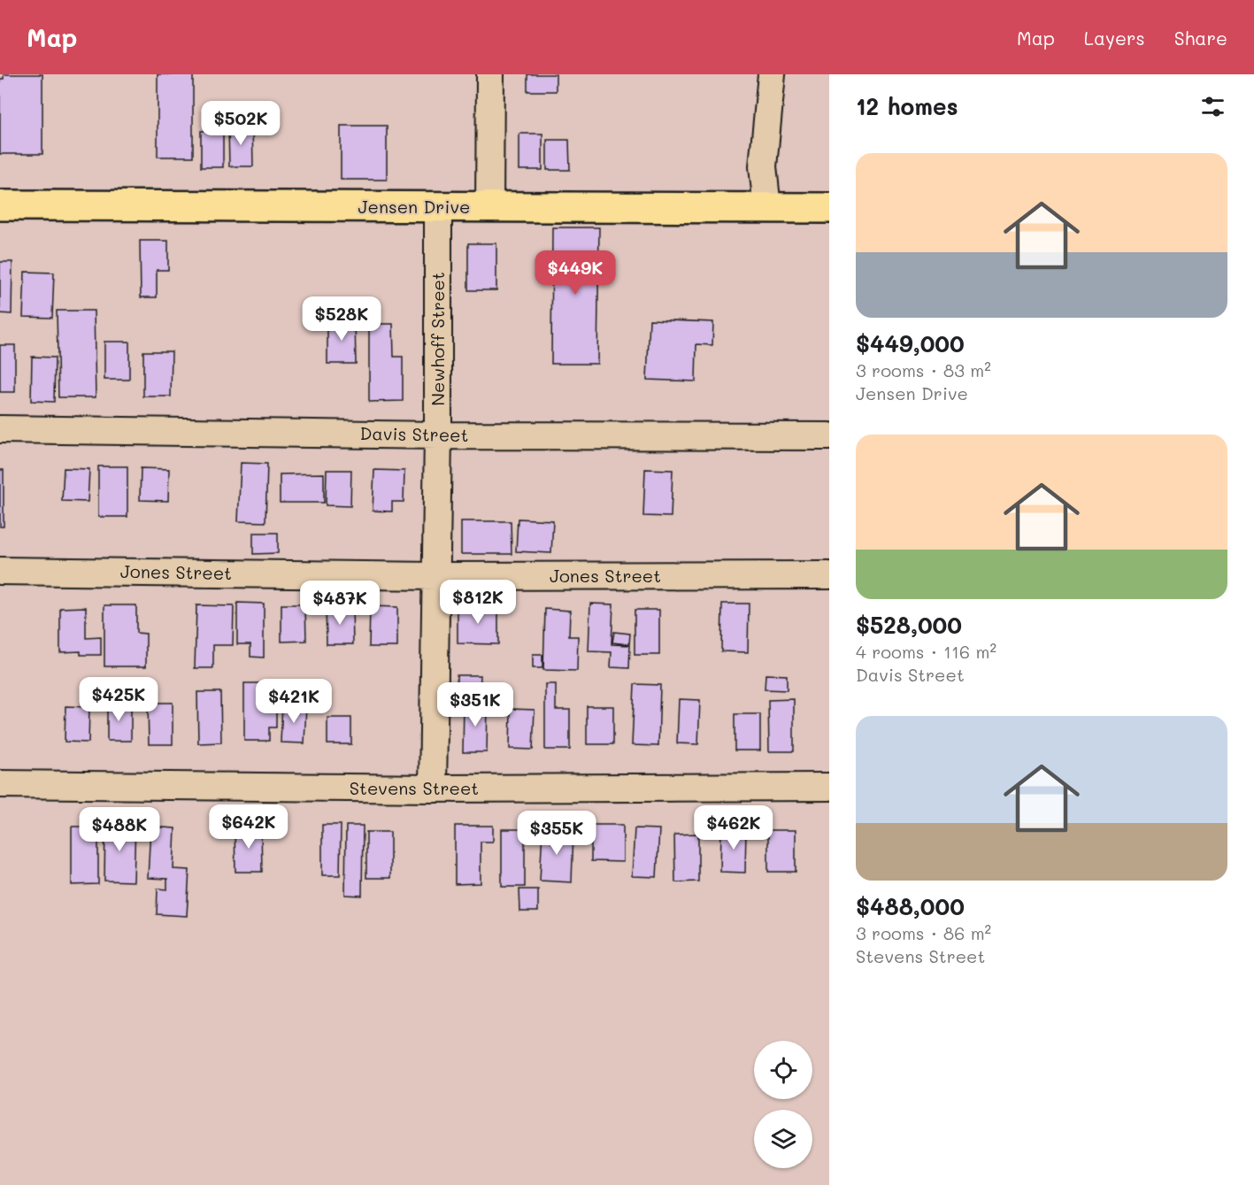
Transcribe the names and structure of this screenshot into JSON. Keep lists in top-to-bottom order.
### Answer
{
  "streets": {
    "main road": ["Jensen Drive"],
    "street": [
      "Newhoff Street",
      "Davis Street",
      "Jones Street",
      "Stevens Street"
    ]
  },
  "crossings": [
    ["Jensen Drive", "Newhoff Street"],
    ["Newhoff Street", "Davis Street"],
    ["Newhoff Street", "Jones Street"],
    ["Newhoff Street", "Stevens Street"]
  ],
  "page": {
    "header": "Map",
    "nav": ["Map", "Layers", "Share"],
    "heading": "12 homes",
    "price": [
      "$502K",
      "$449K",
      "$528K",
      "$812K",
      "$487K",
      "$425K",
      "$421K",
      "$351K",
      "$642K",
      "$462K",
      "$488K",
      "$355K"
    ],
    "list": [
      {
        "name": "$449,000",
        "note": "3 rooms · 83 m² · Jensen Drive"
      },
      {
        "name": "$528,000",
        "note": "4 rooms · 116 m² · Davis Street"
      },
      {
        "name": "$488,000",
        "note": "3 rooms · 86 m² · Stevens Street"
      }
    ]
  }
}
